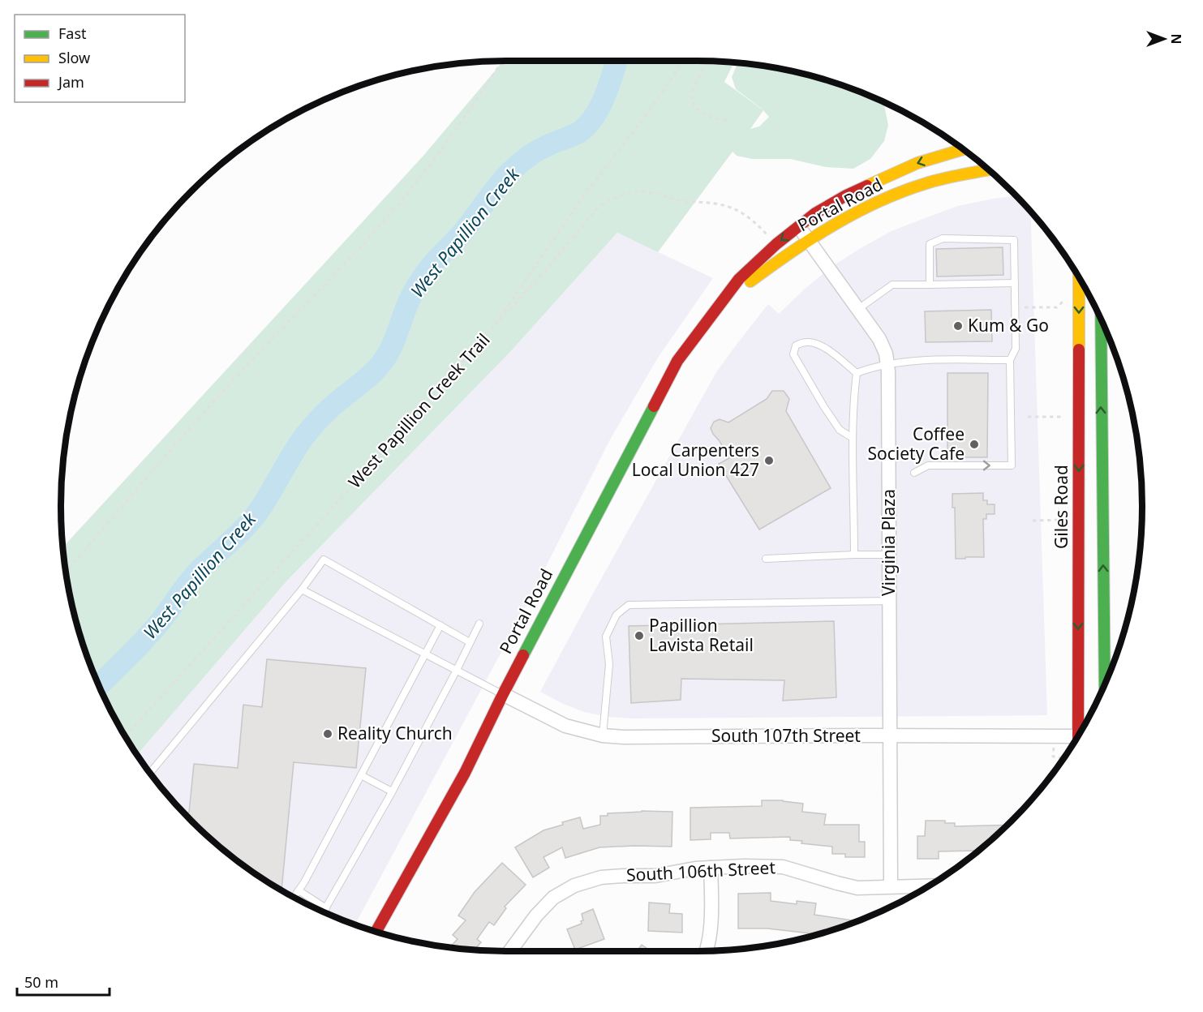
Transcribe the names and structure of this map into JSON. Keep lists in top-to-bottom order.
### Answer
{
  "streets": {
    "main road": ["Portal Road", "Giles Road"],
    "street": ["Virginia Plaza", "South 107th Street", "South 106th Street"],
    "path": ["West Papillion Creek Trail"]
  },
  "crossings": [
    ["Portal Road", "Virginia Plaza"],
    ["Portal Road", "South 107th Street"],
    ["Virginia Plaza", "South 107th Street"],
    ["Virginia Plaza", "South 106th Street"]
  ],
  "water": ["West Papillion Creek"],
  "places": [
    "Kum & Go",
    "Coffee Society Cafe",
    "Carpenters Local Union 427",
    "Papillion Lavista Retail",
    "Reality Church"
  ],
  "legend": ["Fast", "Slow", "Jam"],
  "scale_bar": "50 m",
  "north": "right"
}
